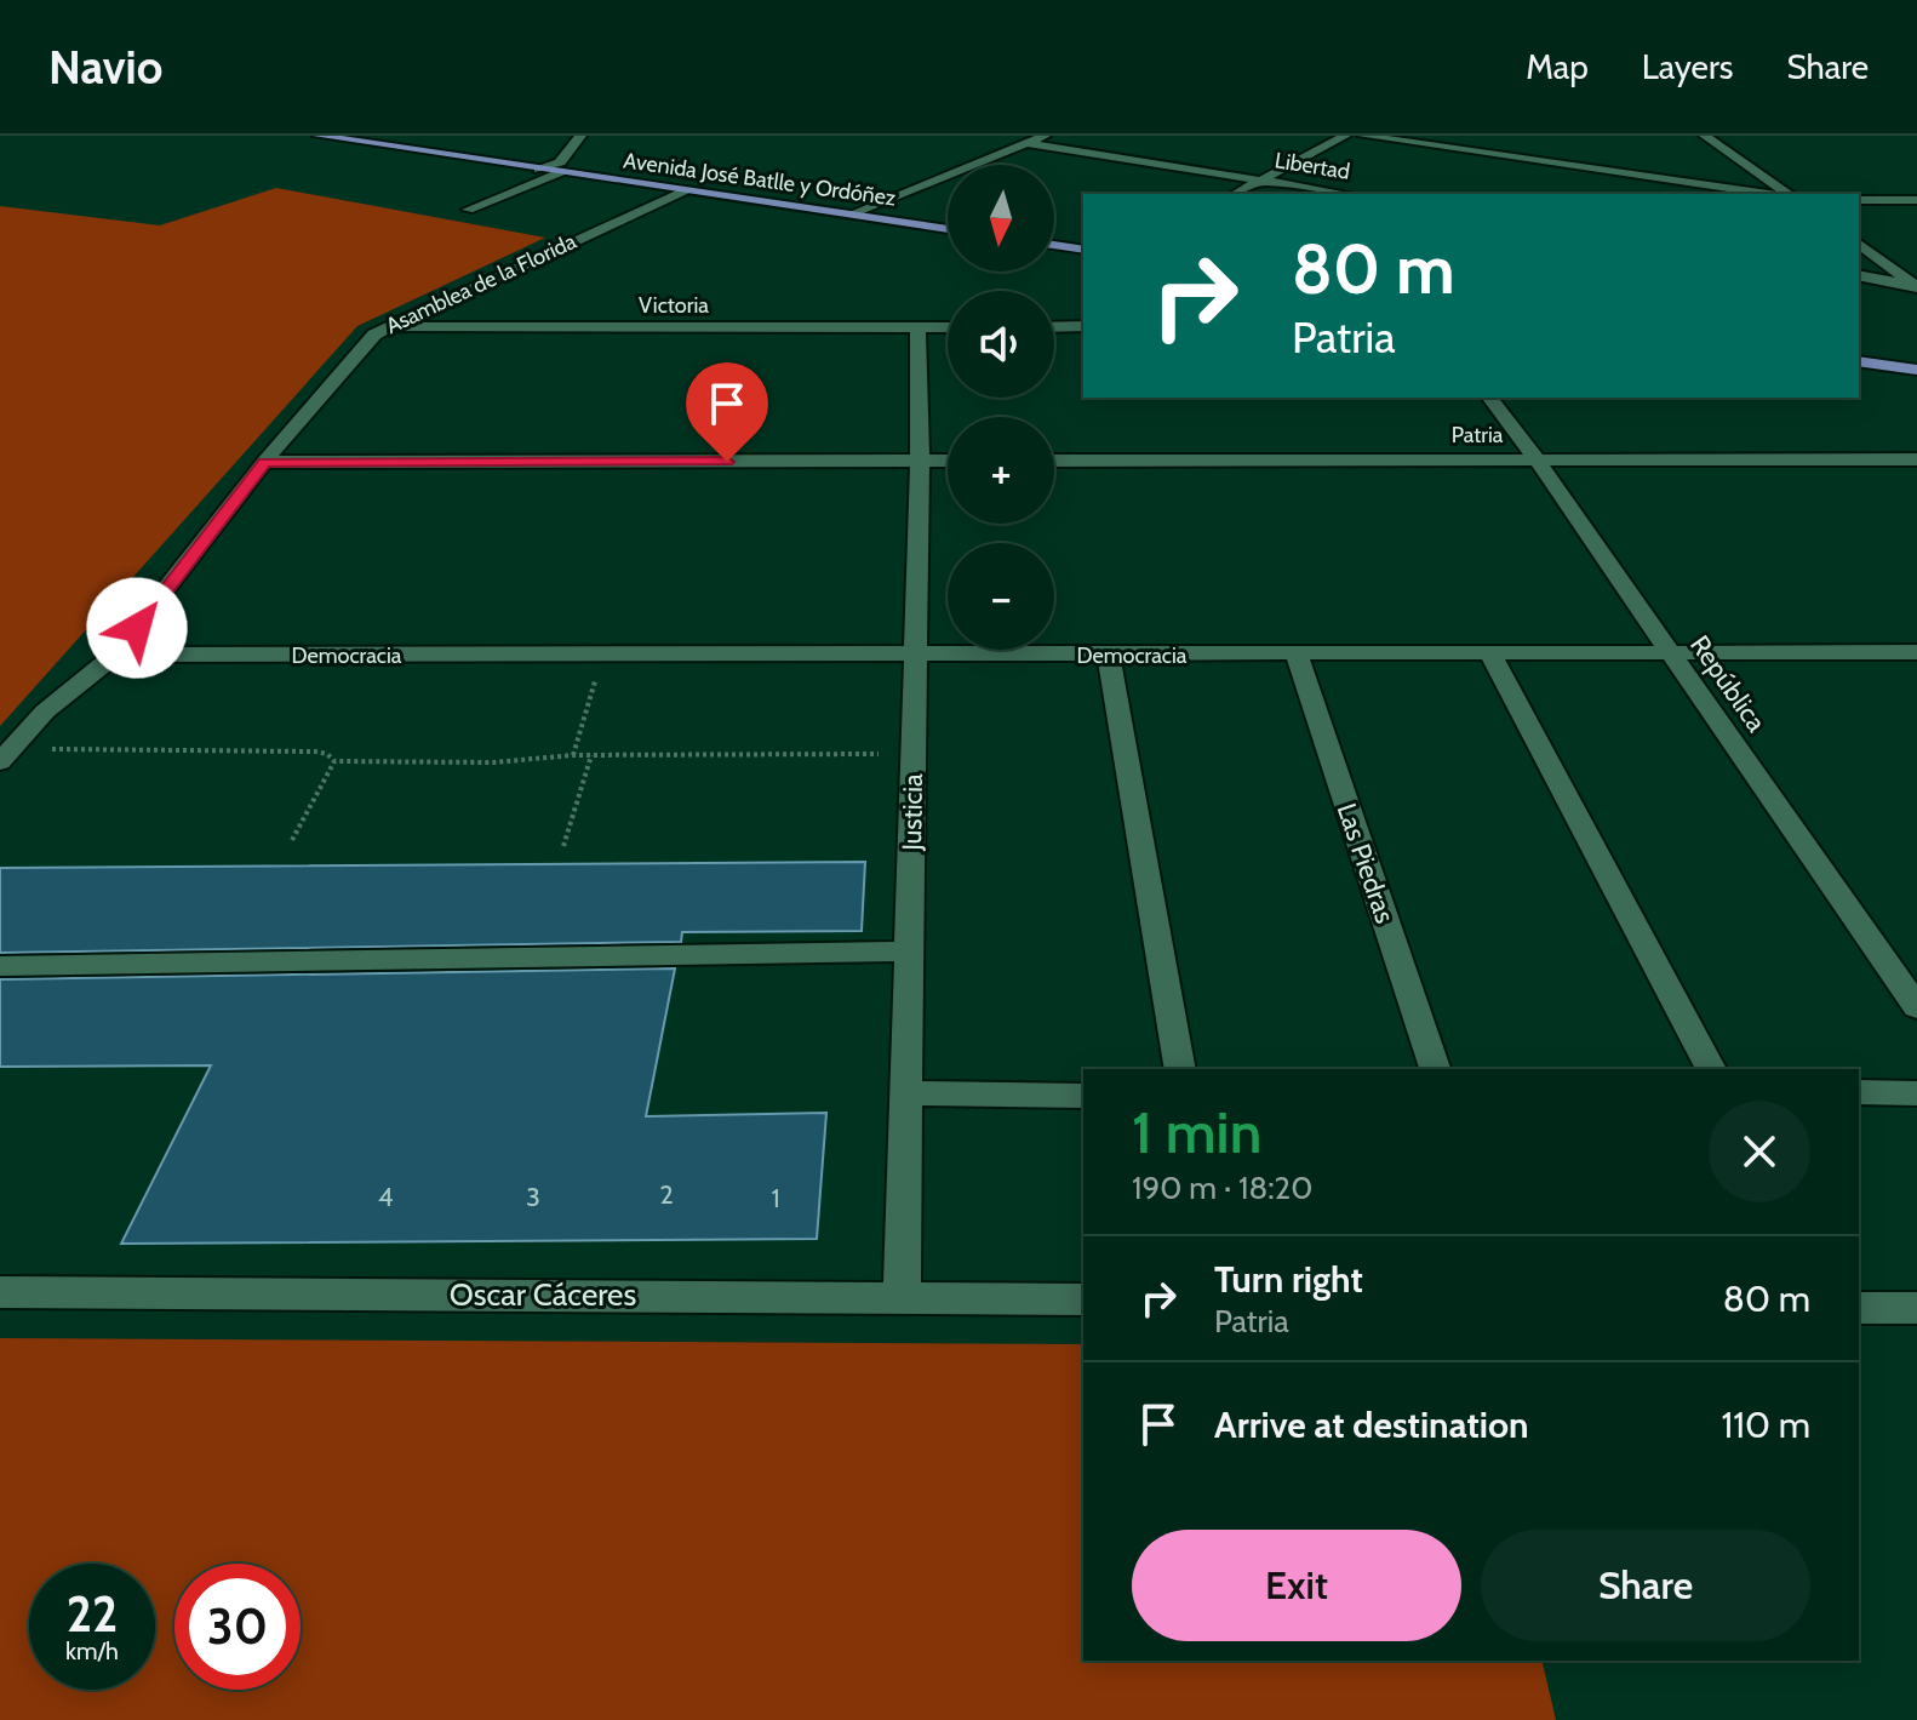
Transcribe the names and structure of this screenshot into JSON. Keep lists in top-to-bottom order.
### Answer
{
  "streets": {
    "main road": ["Avenida José Batlle y Ordóñez"],
    "street": [
      "Libertad",
      "Asamblea de la Florida",
      "Victoria",
      "Patria",
      "Democracia",
      "República",
      "Justicia",
      "Las Piedras",
      "Oscar Cáceres"
    ]
  },
  "crossings": [
    ["Avenida José Batlle y Ordóñez", "Asamblea de la Florida"],
    ["Asamblea de la Florida", "Victoria"],
    ["Asamblea de la Florida", "Democracia"],
    ["Victoria", "Justicia"],
    ["Patria", "República"],
    ["Democracia", "República"],
    ["Democracia", "Justicia"],
    ["Democracia", "Las Piedras"],
    ["Justicia", "Oscar Cáceres"]
  ],
  "house_numbers": [
    "2",
    "4",
    "3",
    "1"
  ],
  "north": "bottom",
  "page": {
    "header": "Navio",
    "nav": ["Map", "Layers", "Share"],
    "map_buttons": ["+", "−"],
    "turn": ["80 m", "Patria"],
    "heading": ["1 min", "190 m · 18:20"],
    "list": [
      {
        "name": "Turn right",
        "note": "Patria",
        "value": "80 m"
      },
      {
        "name": "Arrive at destination",
        "value": "110 m"
      }
    ],
    "buttons": ["Exit", "Share"],
    "speed": "22 km/h",
    "limit": "30"
  }
}
